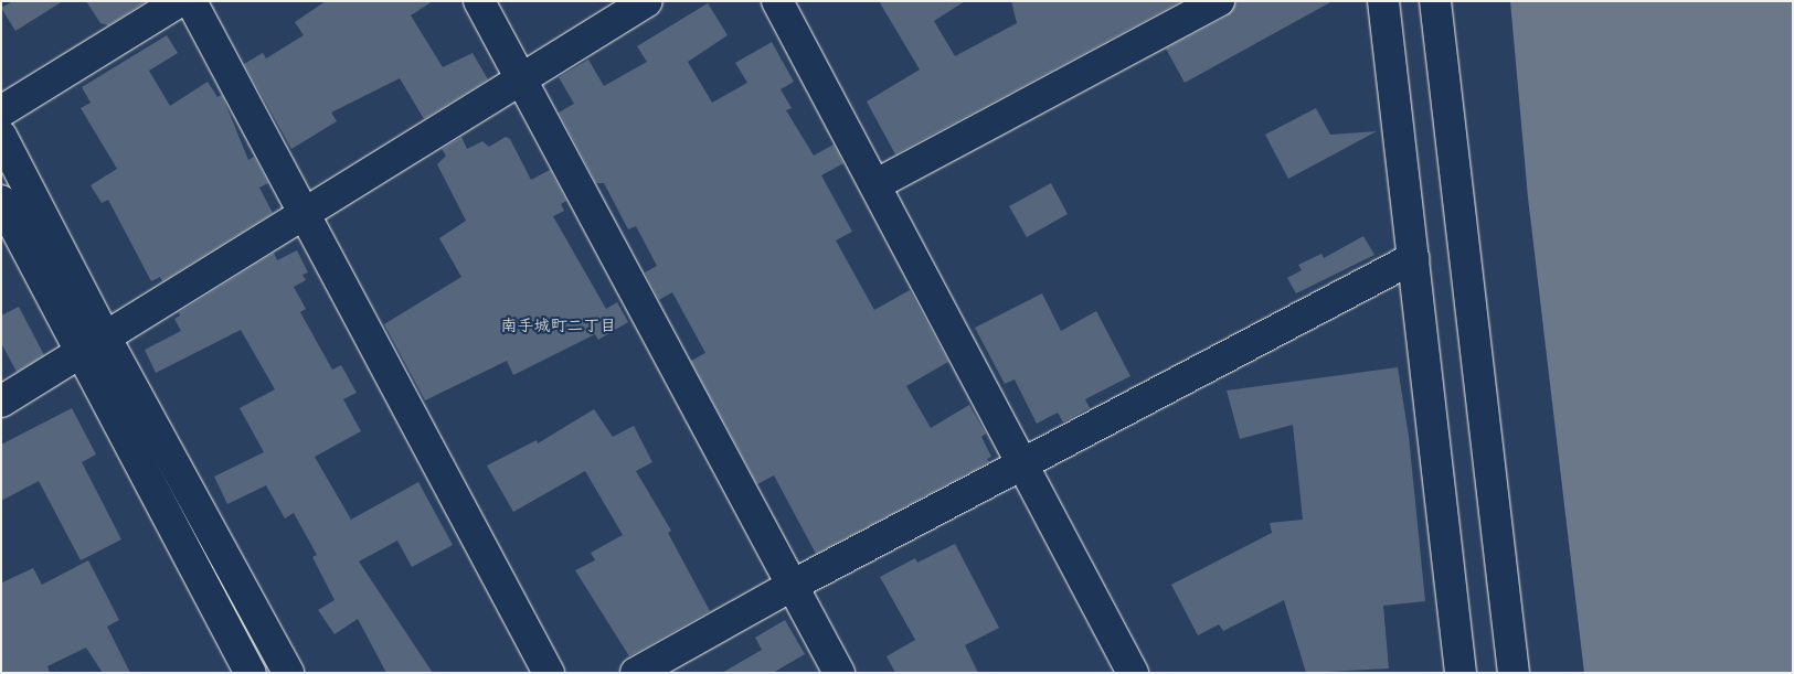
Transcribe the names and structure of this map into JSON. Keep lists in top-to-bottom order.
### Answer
{
  "districts": ["南手城町二丁目"]
}
